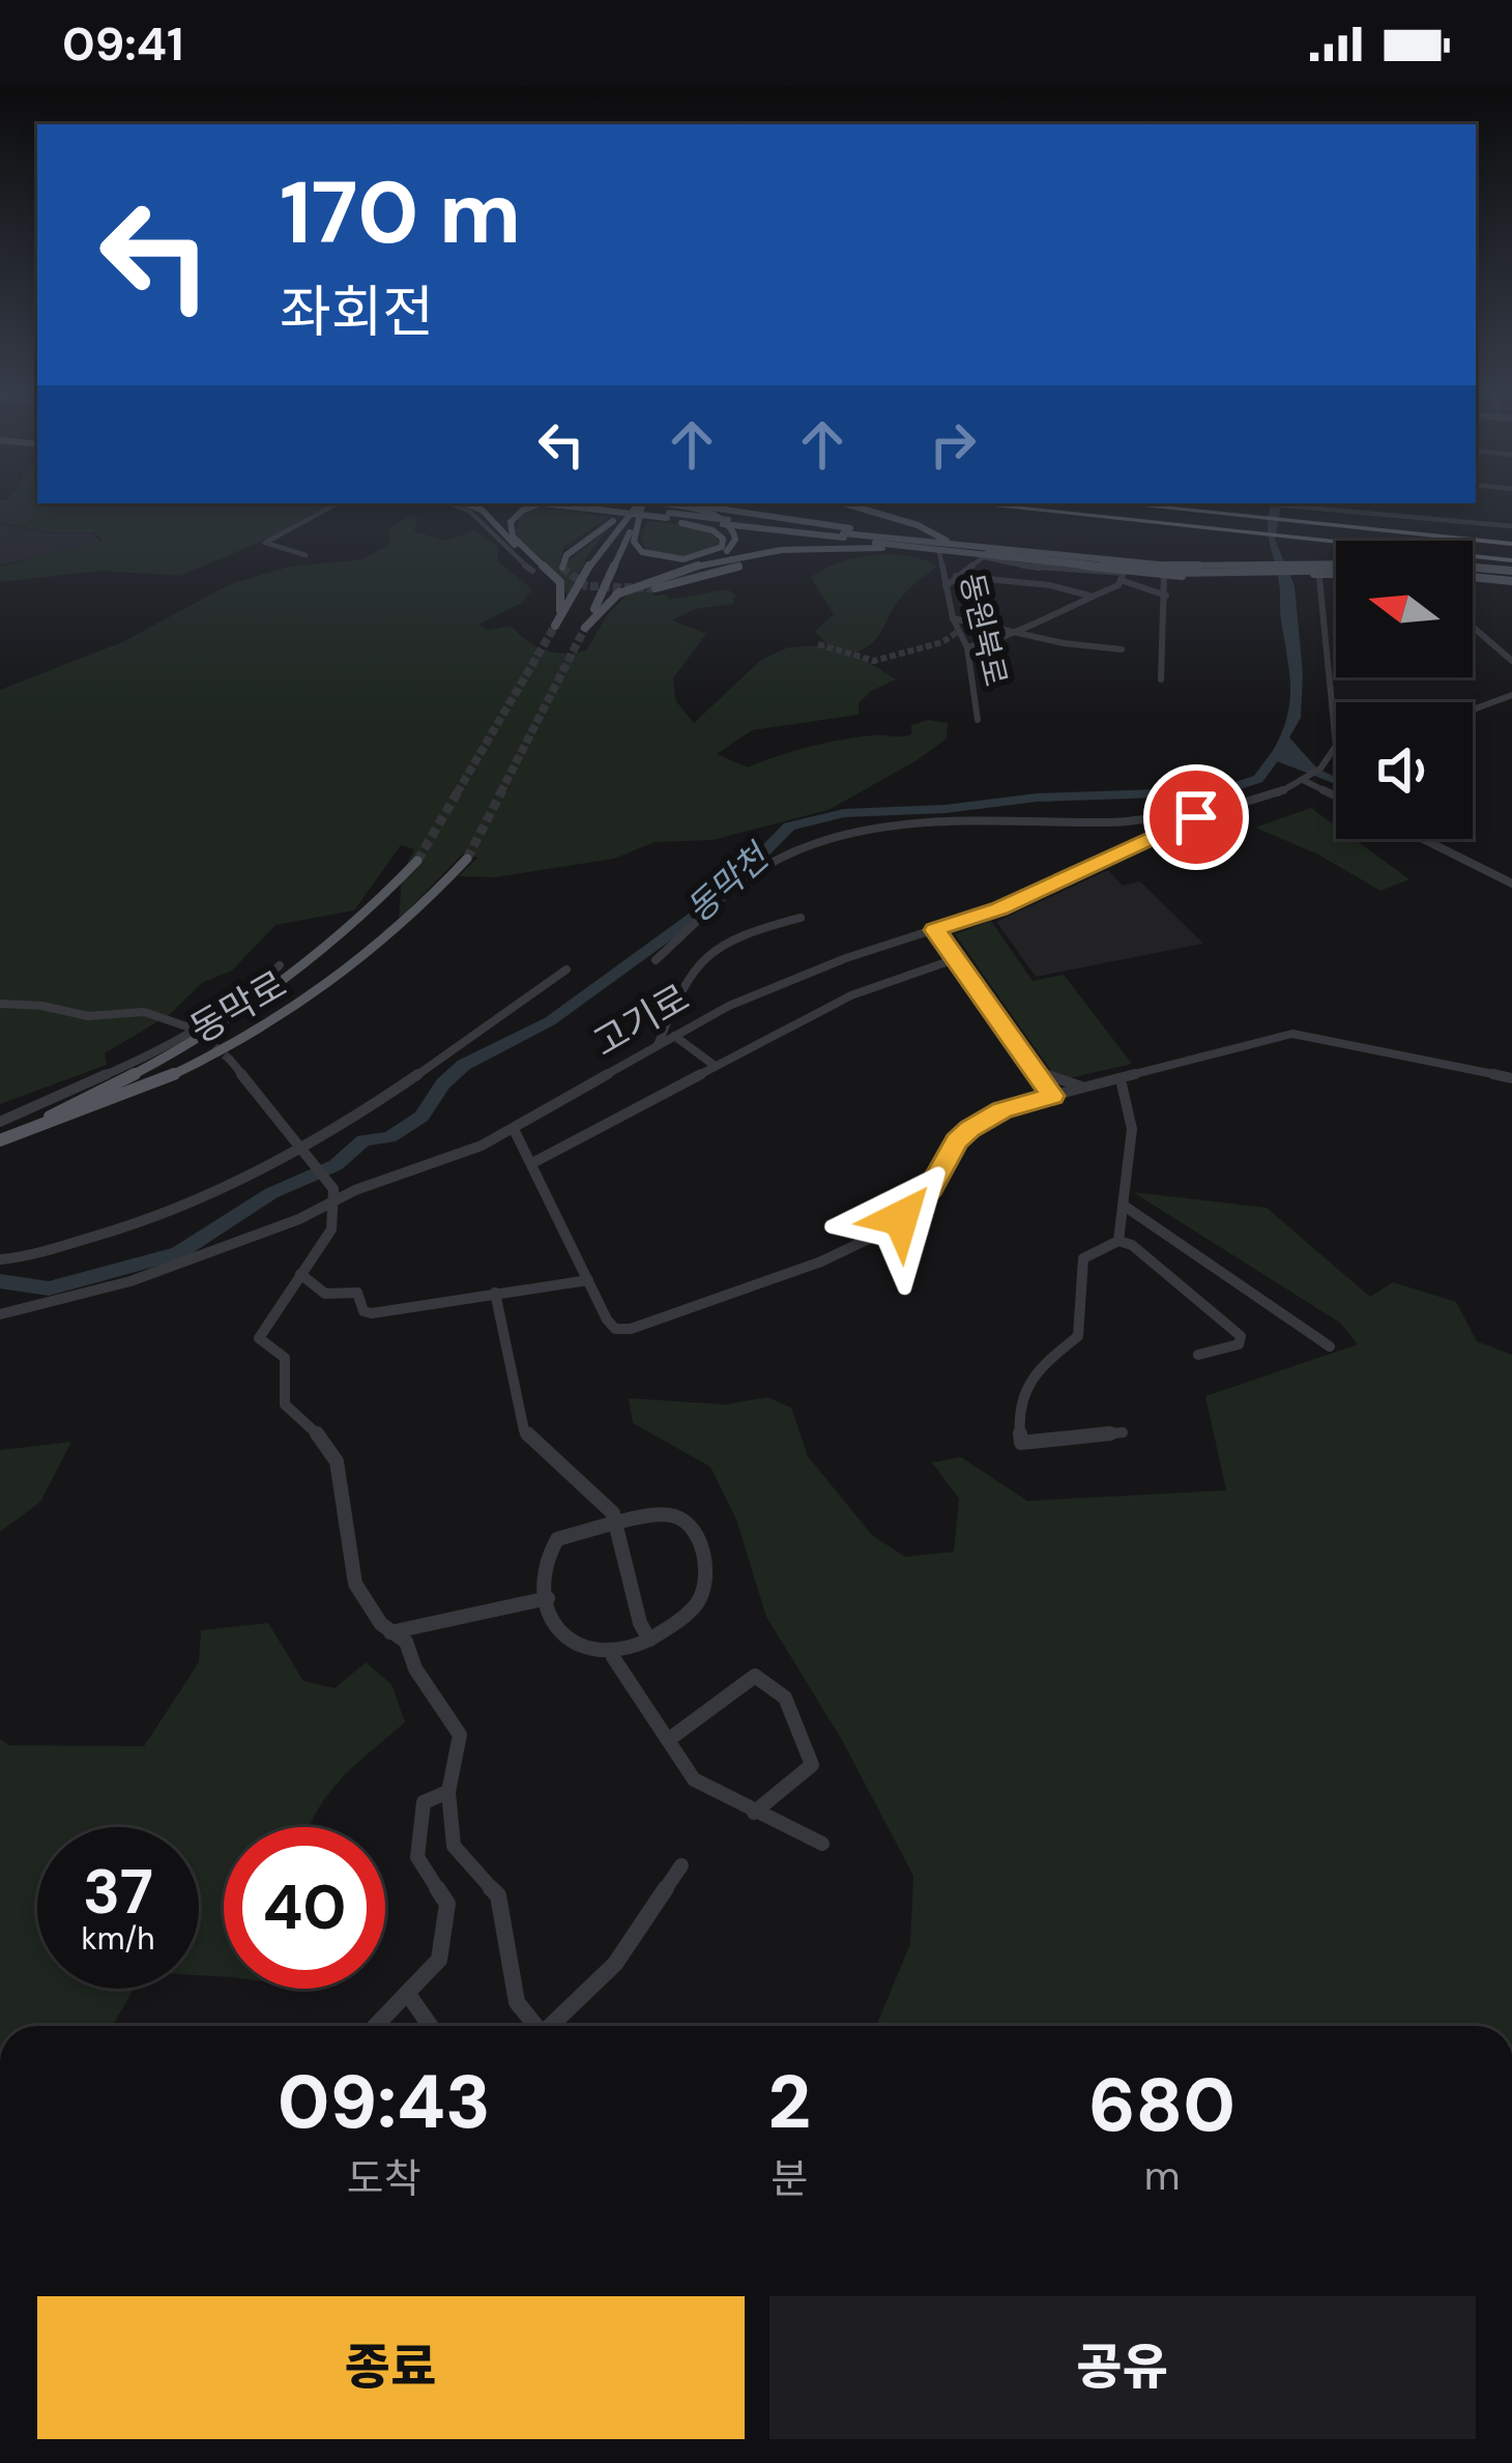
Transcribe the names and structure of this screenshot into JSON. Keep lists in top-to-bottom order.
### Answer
{
  "streets": {
    "main road": ["동막로"],
    "street": ["동원북로", "고기로"]
  },
  "water": ["동막천"],
  "north": "left",
  "page": {
    "status": "09:41",
    "turn": ["170 m", "좌회전"],
    "speed": "37 km/h",
    "limit": "40",
    "eta": [
      "09:43",
      "도착",
      "2",
      "분",
      "680",
      "m"
    ],
    "buttons": ["종료", "공유"]
  }
}
